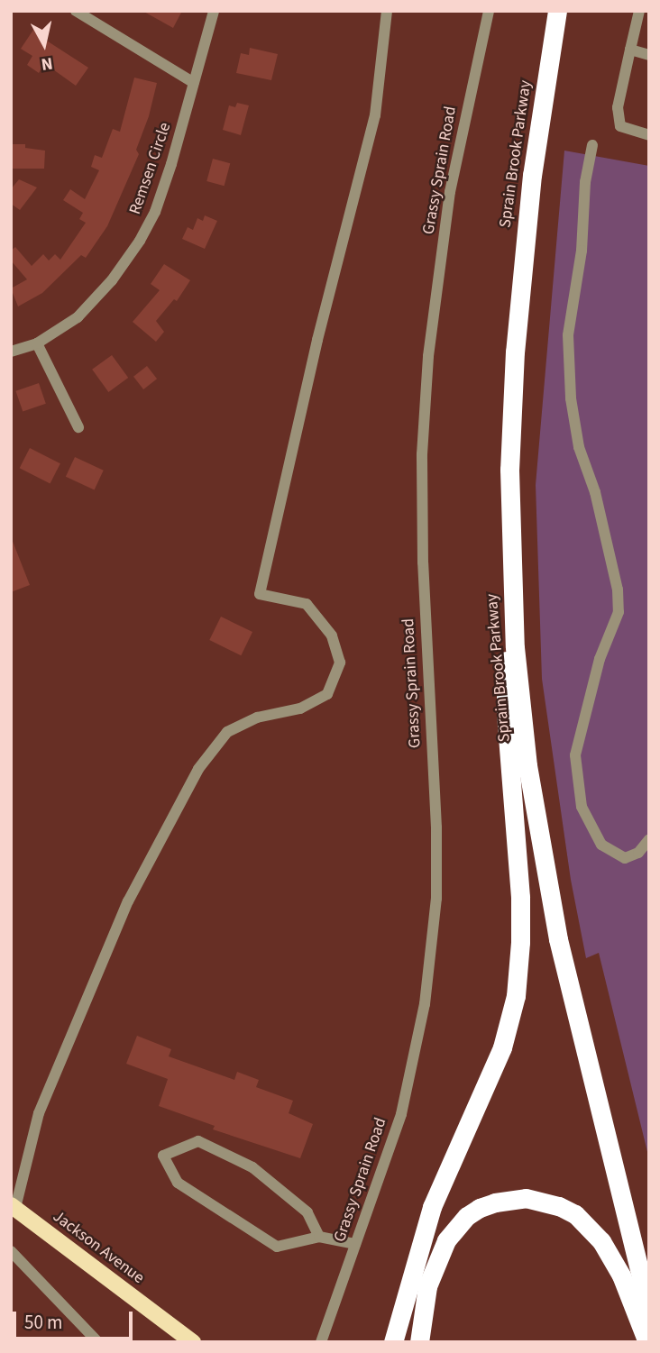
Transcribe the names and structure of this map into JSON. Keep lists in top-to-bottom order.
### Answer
{
  "streets": {
    "highway": ["Sprain Brook Parkway"],
    "main road": ["Jackson Avenue"],
    "street": ["Remsen Circle", "Grassy Sprain Road"]
  },
  "scale_bar": "50 m",
  "north": "bottom"
}
